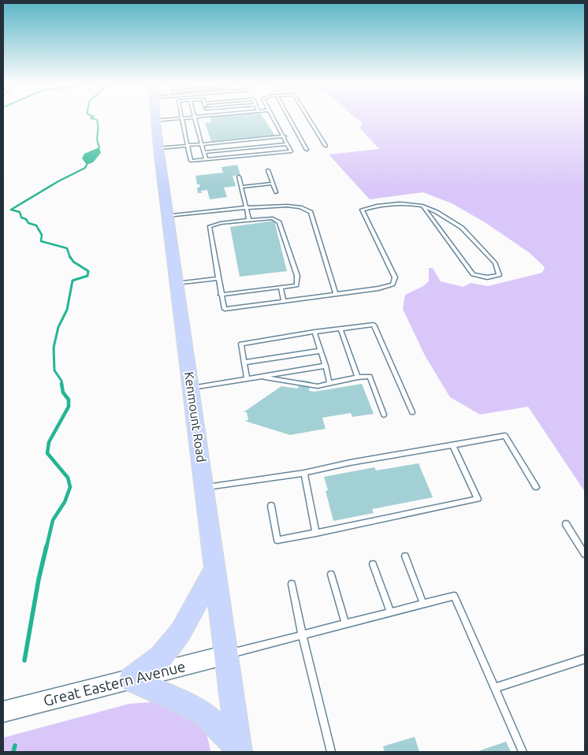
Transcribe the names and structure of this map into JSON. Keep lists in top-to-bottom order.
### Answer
{
  "streets": {
    "main road": ["Kenmount Road"],
    "street": ["Great Eastern Avenue"]
  },
  "crossings": [
    ["Kenmount Road", "Great Eastern Avenue"]
  ]
}
